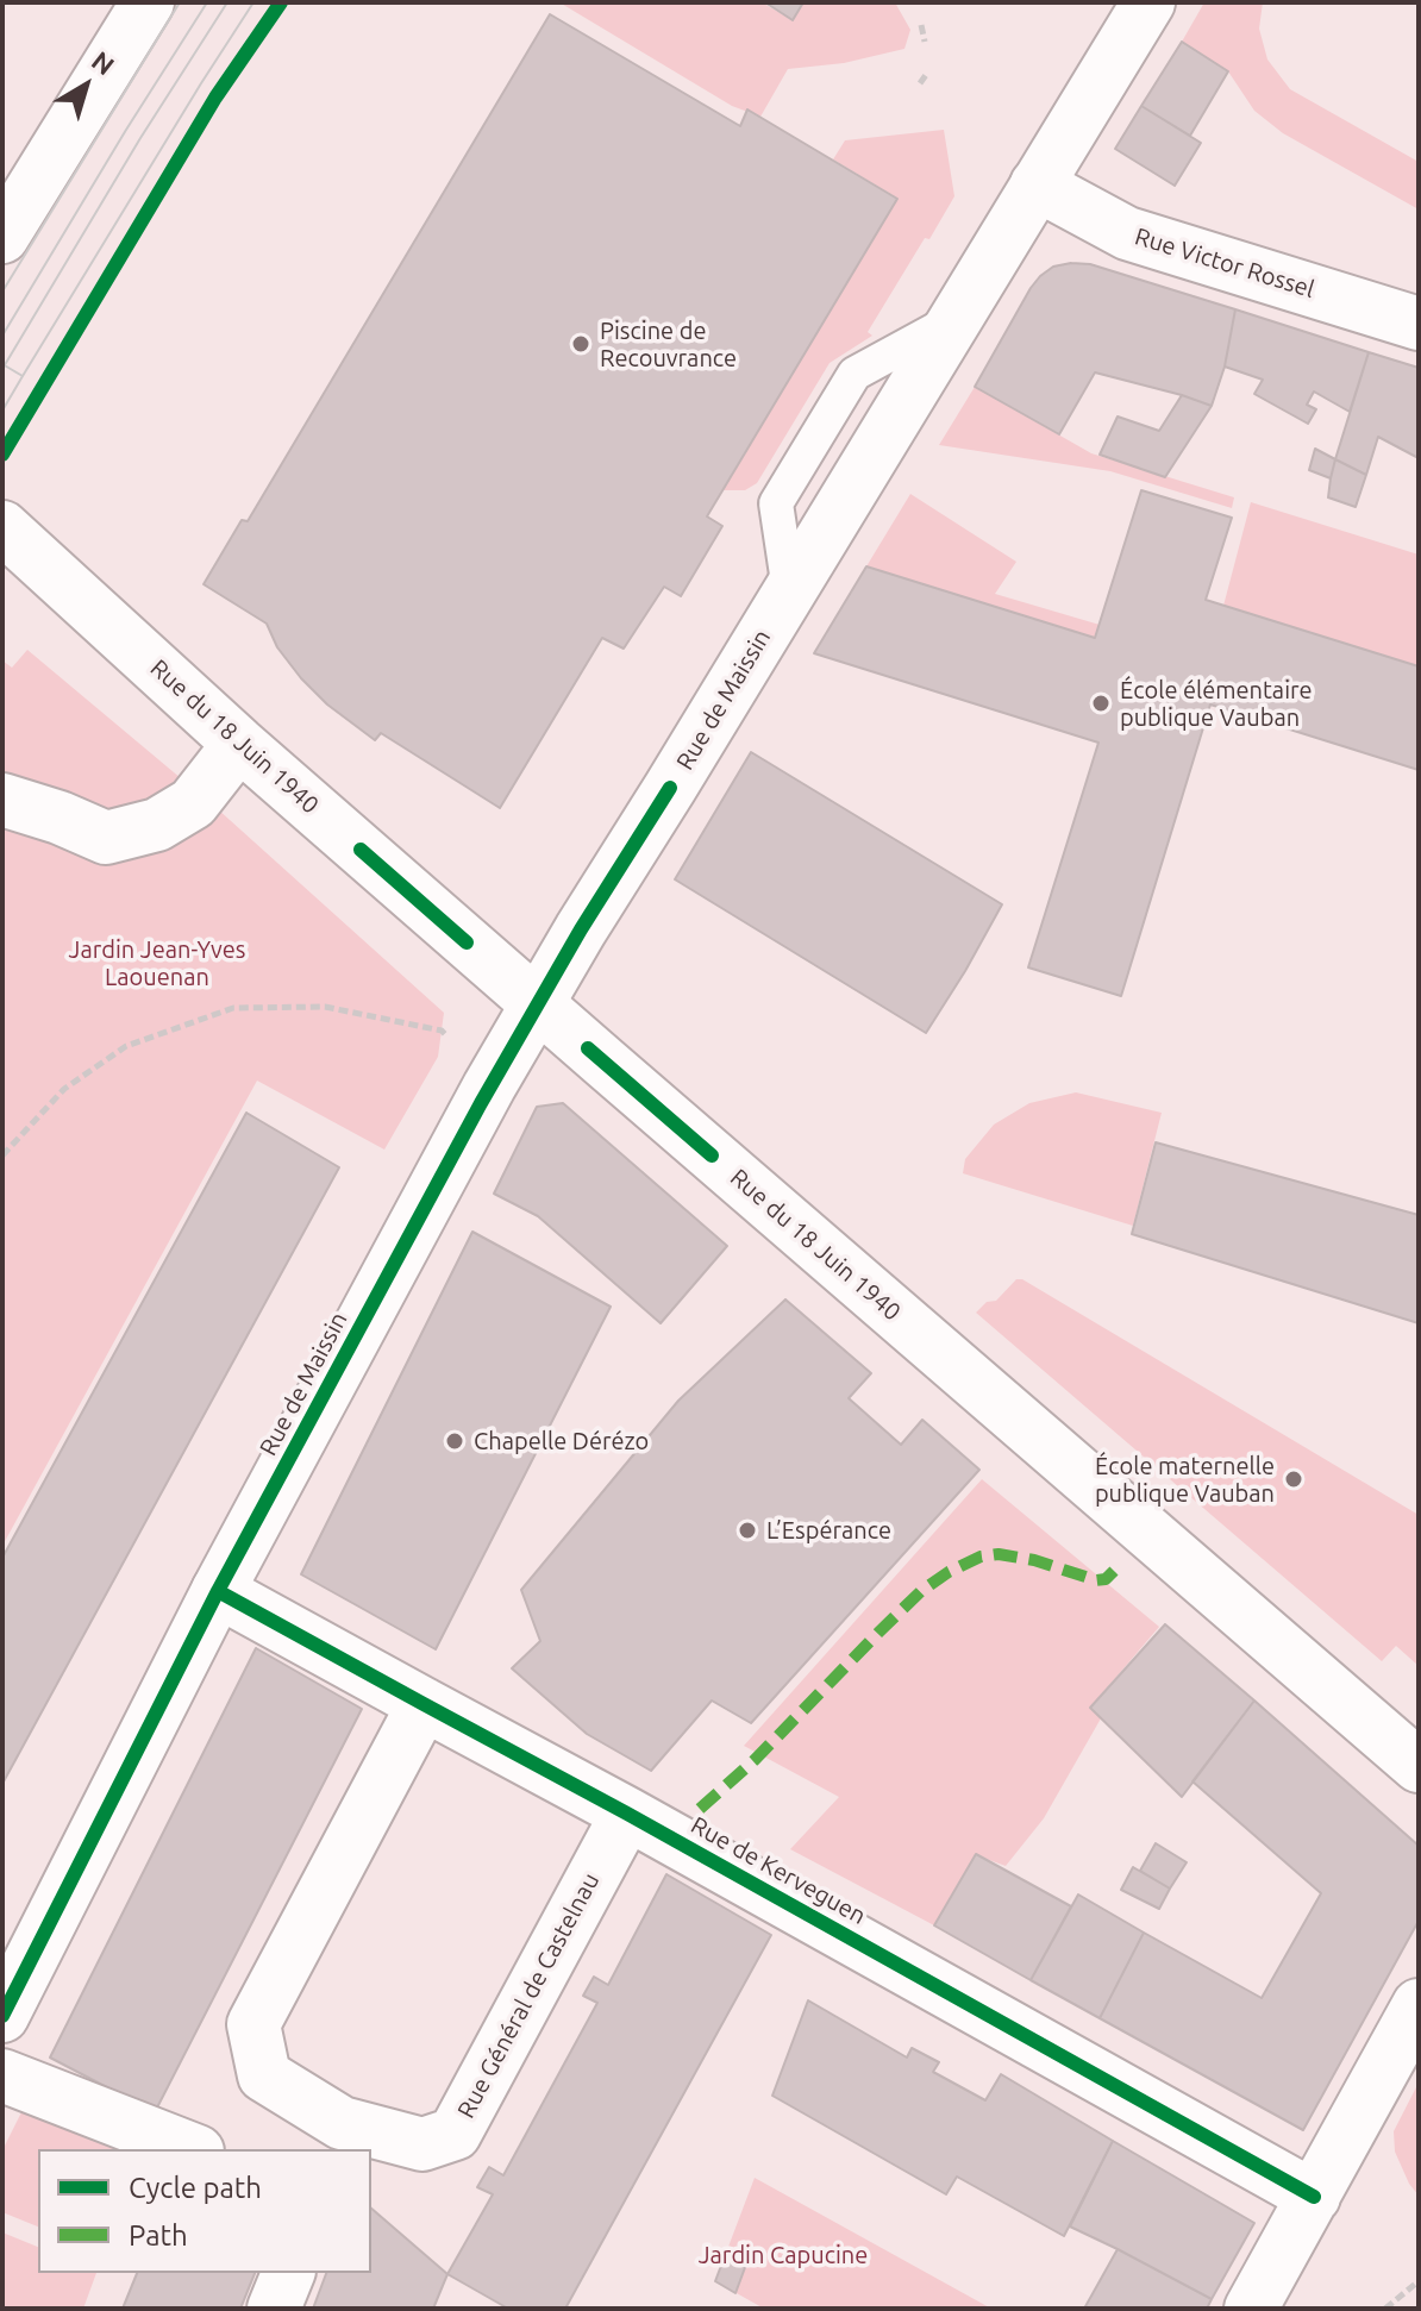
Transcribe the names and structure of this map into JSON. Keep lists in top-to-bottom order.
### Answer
{
  "streets": {
    "street": [
      "Rue Victor Rossel",
      "Rue de Maissin",
      "Rue du 18 Juin 1940",
      "Rue de Kerveguen",
      "Rue Général de Castelnau"
    ]
  },
  "crossings": [
    ["Rue Victor Rossel", "Rue de Maissin"],
    ["Rue de Maissin", "Rue du 18 Juin 1940"],
    ["Rue de Maissin", "Rue de Kerveguen"],
    ["Rue de Kerveguen", "Rue Général de Castelnau"]
  ],
  "parks": ["Jardin Jean-Yves Laouenan", "Jardin Capucine"],
  "places": [
    "Piscine de Recouvrance",
    "École élémentaire publique Vauban",
    "Chapelle Dérézo",
    "École maternelle publique Vauban",
    "L’Espérance"
  ],
  "legend": ["Cycle path", "Path"],
  "north": "top right"
}
